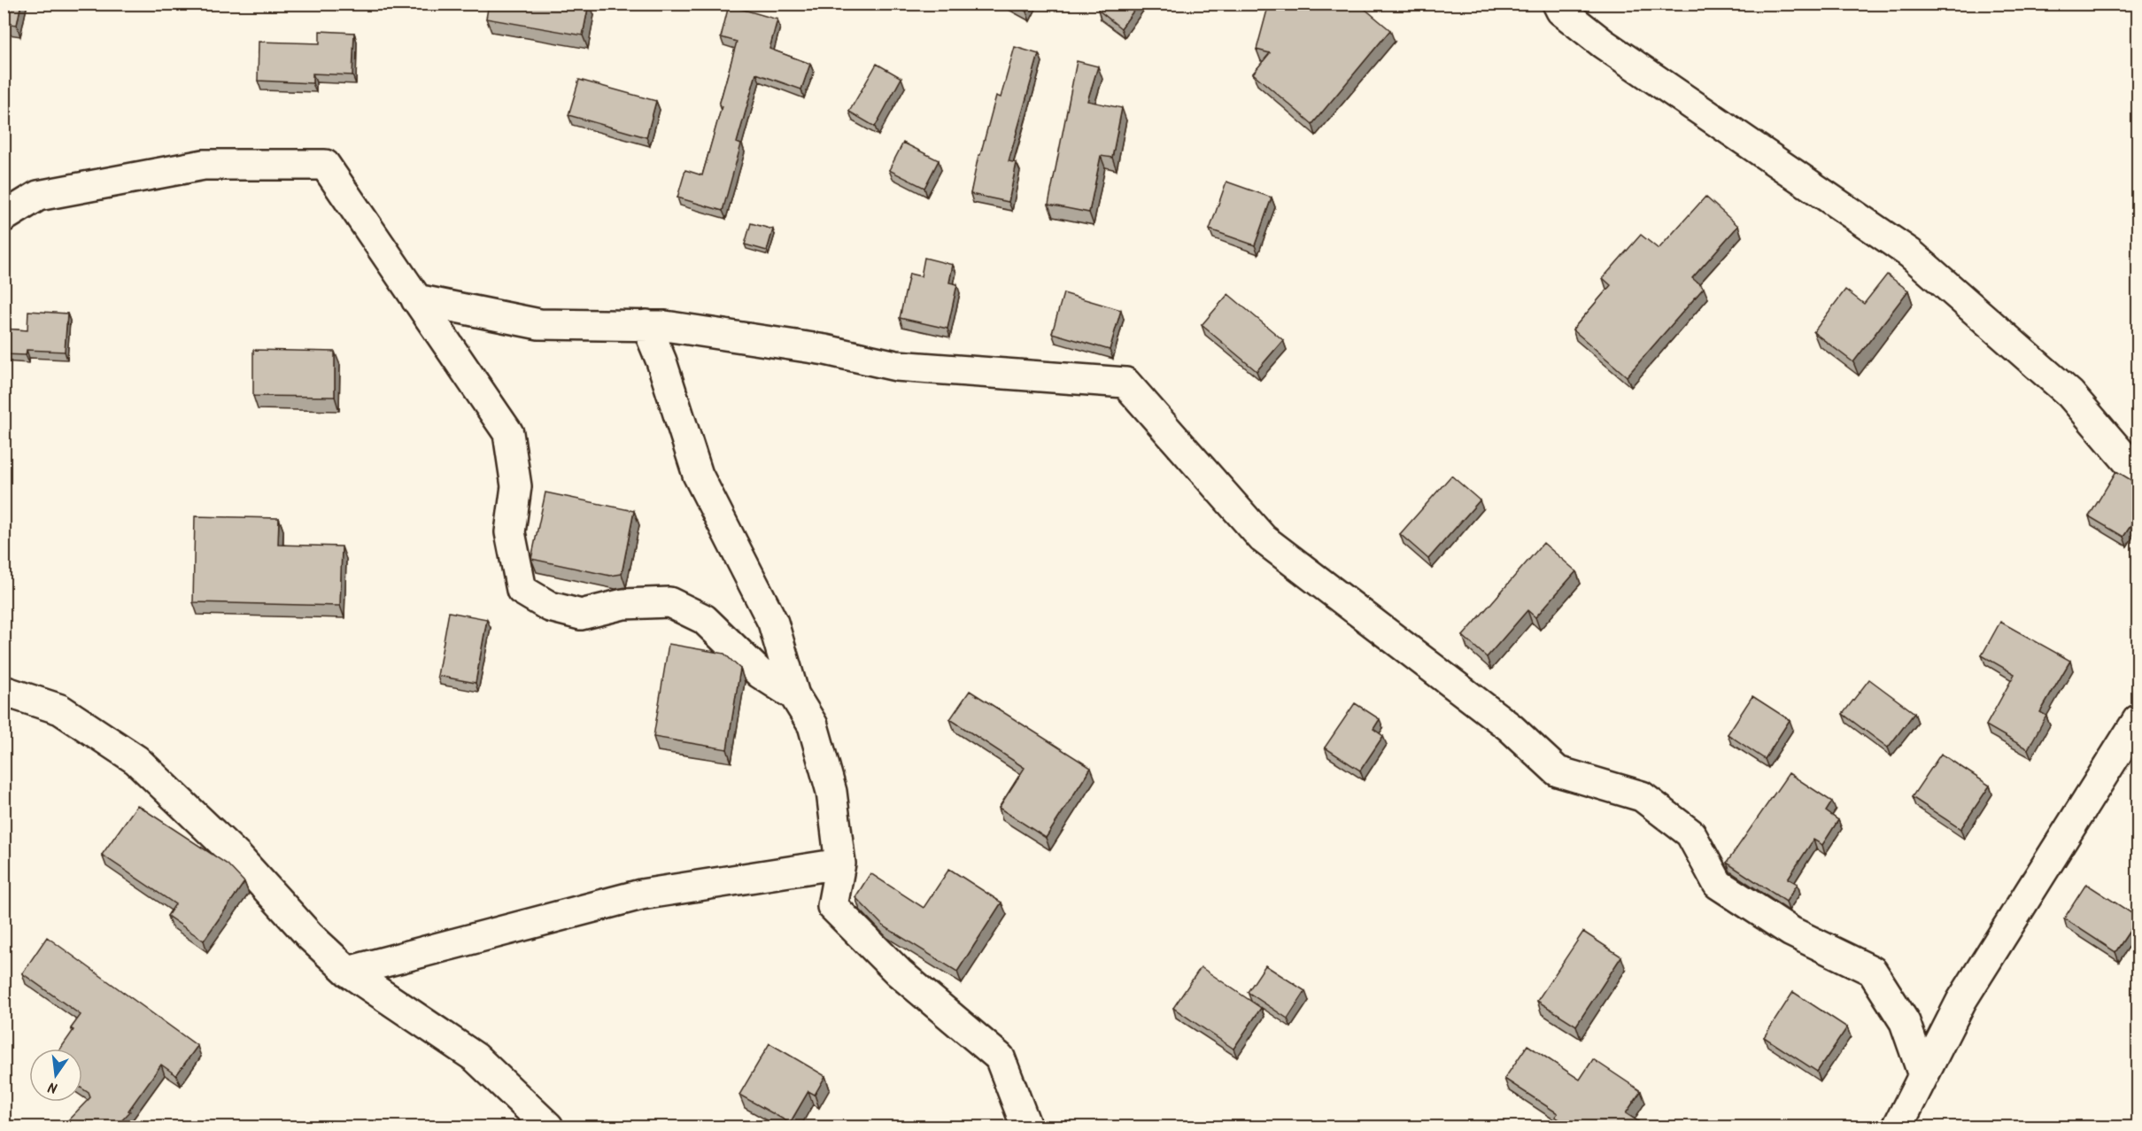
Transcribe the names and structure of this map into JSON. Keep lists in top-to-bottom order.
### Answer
{
  "north": "bottom"
}
